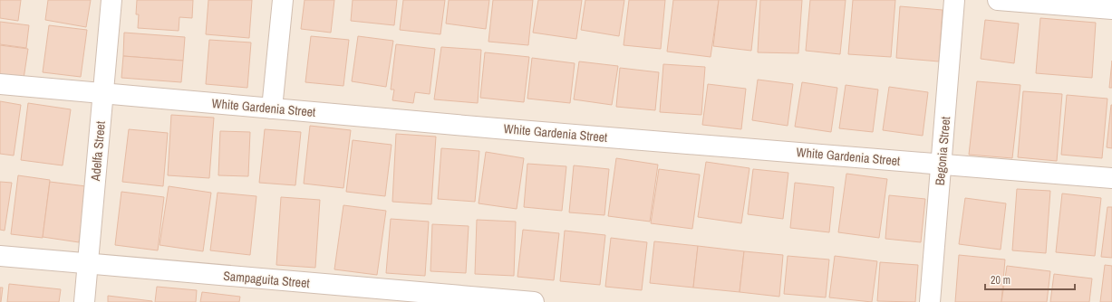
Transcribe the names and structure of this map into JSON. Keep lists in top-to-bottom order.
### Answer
{
  "streets": {
    "street": [
      "White Gardenia Street",
      "Adelfa Street",
      "Begonia Street",
      "Sampaguita Street"
    ]
  },
  "crossings": [
    ["White Gardenia Street", "Adelfa Street"],
    ["White Gardenia Street", "Begonia Street"],
    ["Adelfa Street", "Sampaguita Street"]
  ],
  "scale_bar": "20 m"
}
